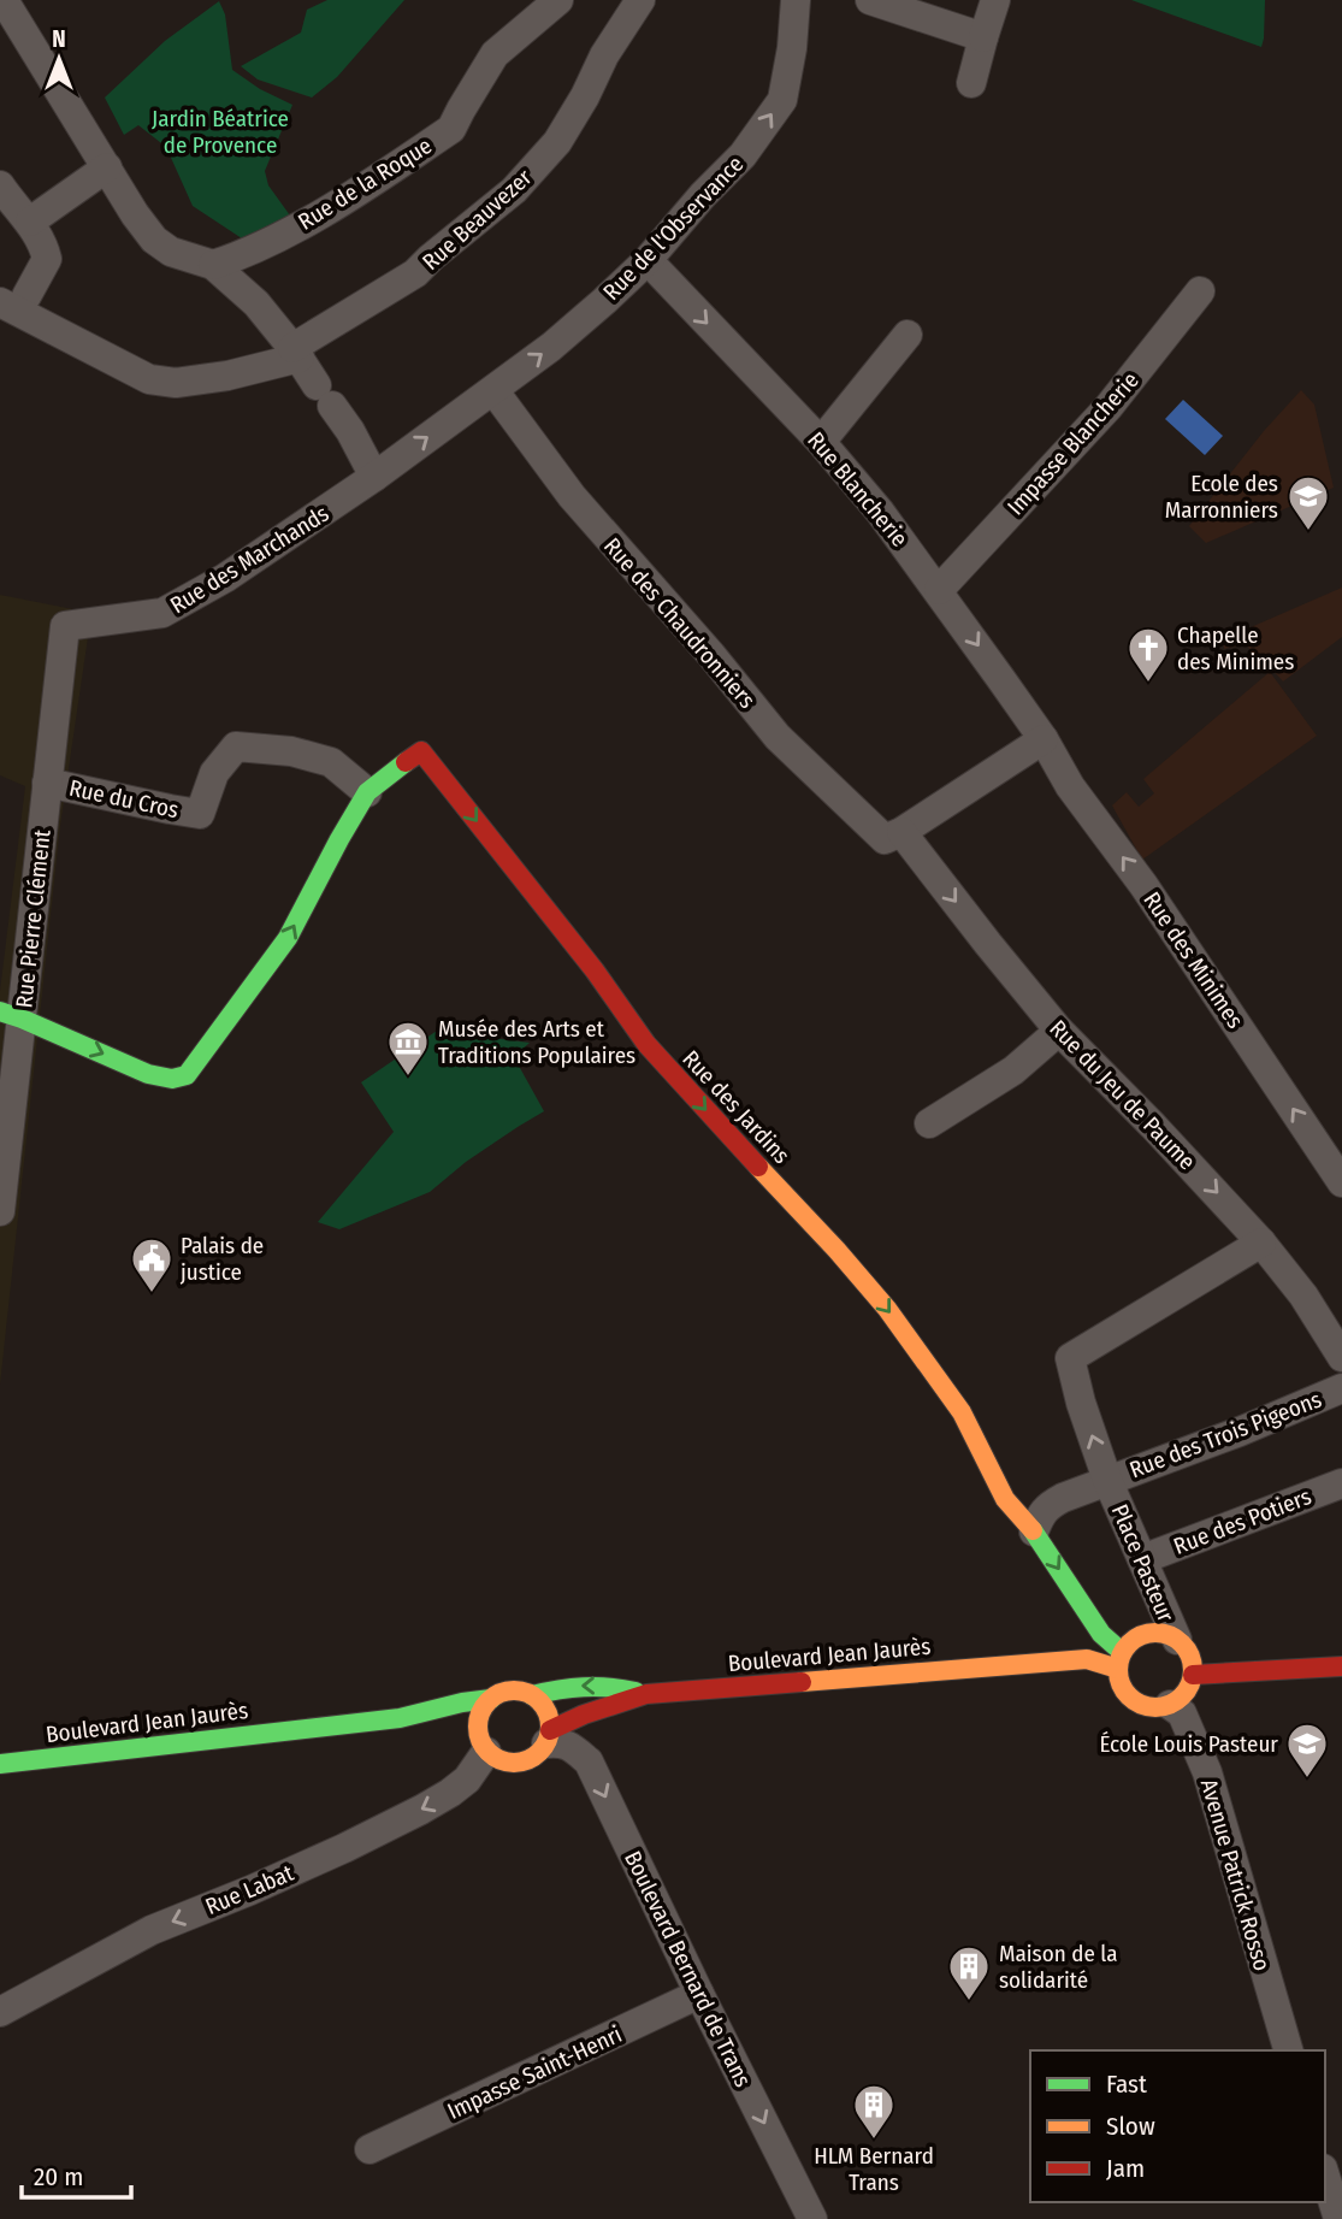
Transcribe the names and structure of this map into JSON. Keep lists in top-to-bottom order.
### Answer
{
  "streets": {
    "street": [
      "Rue de la Roque",
      "Rue Beauvezer",
      "Rue de l'Observance",
      "Impasse Blancherie",
      "Rue Blancherie",
      "Rue des Marchands",
      "Rue des Chaudronniers",
      "Rue du Cros",
      "Rue Pierre Clément",
      "Rue des Minimes",
      "Rue du Jeu de Paume",
      "Rue des Jardins",
      "Rue des Trois Pigeons",
      "Rue des Potiers",
      "Place Pasteur",
      "Boulevard Jean Jaurès",
      "Avenue Patrick Rosso",
      "Rue Labat",
      "Boulevard Bernard de Trans",
      "Impasse Saint-Henri"
    ]
  },
  "crossings": [
    ["Rue de l'Observance", "Rue Blancherie"],
    ["Rue de l'Observance", "Rue des Marchands"],
    ["Rue de l'Observance", "Rue des Chaudronniers"],
    ["Impasse Blancherie", "Rue Blancherie"],
    ["Rue Blancherie", "Rue des Minimes"],
    ["Rue des Marchands", "Rue Pierre Clément"],
    ["Rue des Chaudronniers", "Rue du Jeu de Paume"],
    ["Rue du Cros", "Rue Pierre Clément"],
    ["Rue du Cros", "Rue des Jardins"],
    ["Rue des Jardins", "Place Pasteur"],
    ["Rue des Trois Pigeons", "Place Pasteur"],
    ["Rue des Potiers", "Place Pasteur"],
    ["Place Pasteur", "Boulevard Jean Jaurès"],
    ["Place Pasteur", "Avenue Patrick Rosso"],
    ["Boulevard Jean Jaurès", "Avenue Patrick Rosso"],
    ["Boulevard Jean Jaurès", "Rue Labat"],
    ["Boulevard Jean Jaurès", "Boulevard Bernard de Trans"],
    ["Rue Labat", "Boulevard Bernard de Trans"],
    ["Boulevard Bernard de Trans", "Impasse Saint-Henri"]
  ],
  "one_way": [
    "Rue de l'Observance",
    "Rue Blancherie",
    "Rue des Minimes",
    "Rue du Jeu de Paume",
    "Rue des Jardins",
    "Rue Labat",
    "Boulevard Bernard de Trans"
  ],
  "parks": ["Jardin Béatrice de Provence"],
  "places": {
    "school or university": ["Ecole des Marronniers", "École Louis Pasteur"],
    "church": ["Chapelle des Minimes"],
    "museum": ["Musée des Arts et Traditions Populaires"],
    "public building": ["Palais de justice"],
    "building": ["Maison de la solidarité", "HLM Bernard Trans"]
  },
  "legend": ["Fast", "Slow", "Jam"],
  "scale_bar": "20 m",
  "north": "top"
}
